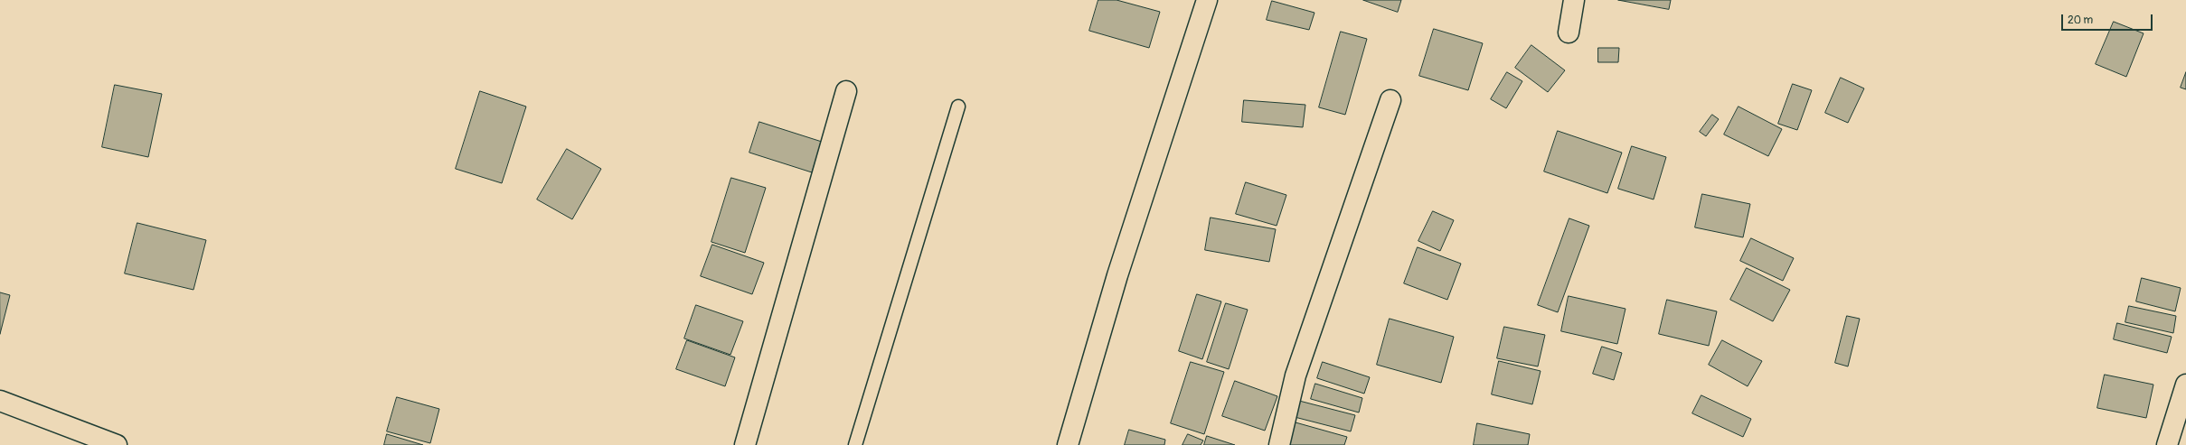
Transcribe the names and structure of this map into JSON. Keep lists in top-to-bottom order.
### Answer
{
  "scale_bar": "20 m"
}
